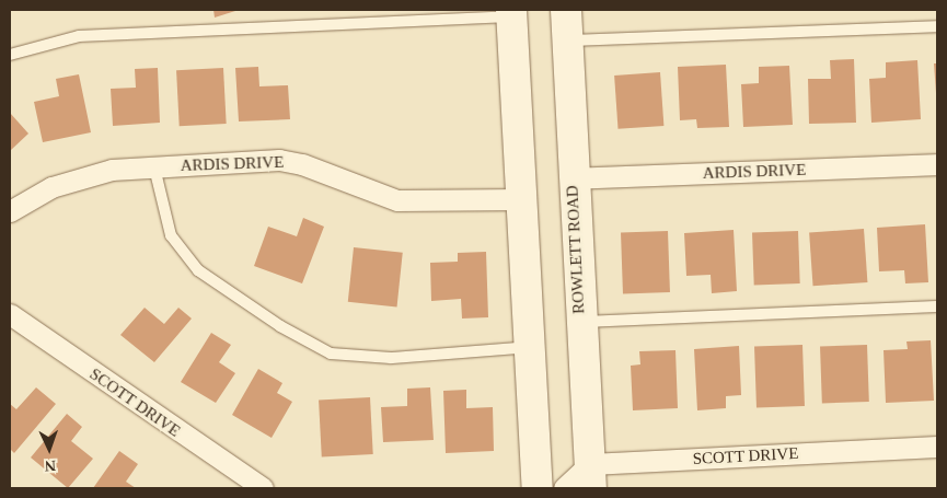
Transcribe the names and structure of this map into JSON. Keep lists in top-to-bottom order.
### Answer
{
  "streets": {
    "main road": ["ROWLETT ROAD"],
    "street": ["ARDIS DRIVE", "SCOTT DRIVE"]
  },
  "crossings": [
    ["ARDIS DRIVE", "ROWLETT ROAD"],
    ["ROWLETT ROAD", "SCOTT DRIVE"]
  ],
  "north": "bottom"
}
